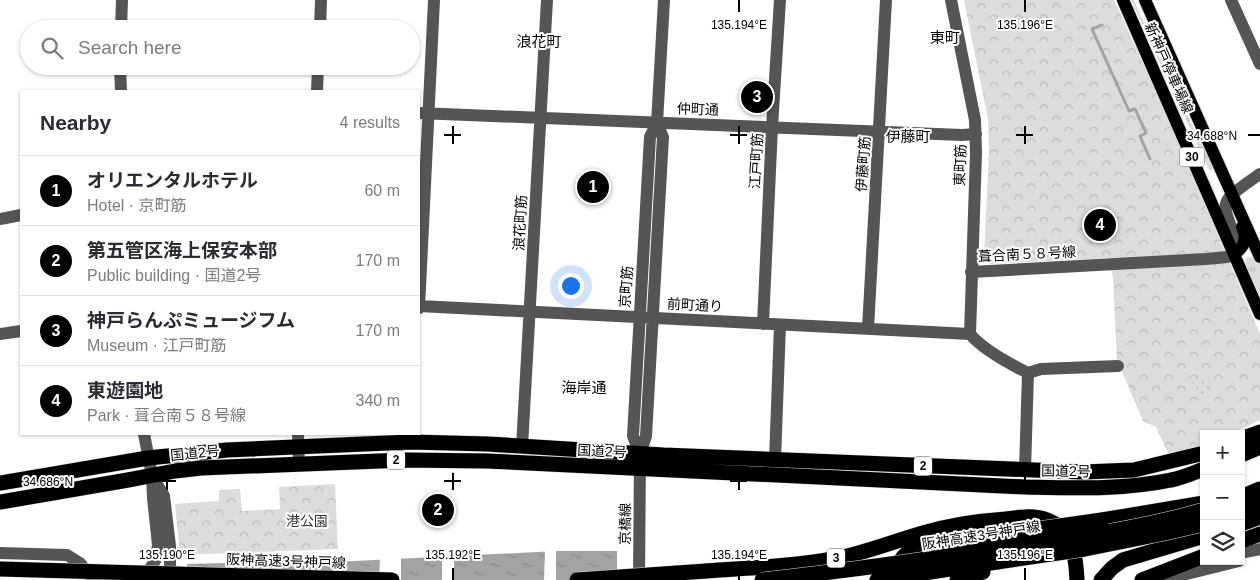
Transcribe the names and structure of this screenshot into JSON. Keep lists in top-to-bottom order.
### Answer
{
  "streets": {
    "highway": [
      "国道2号",
      "2",
      "阪神高速3号神戸線",
      "3"
    ],
    "main road": ["新神戸停車場線", "30"],
    "street": [
      "仲町通",
      "江戸町筋",
      "伊藤町筋",
      "東町筋",
      "浪花町筋",
      "葺合南５８号線",
      "京町筋",
      "前町通り",
      "京橋線"
    ]
  },
  "crossings": [
    ["新神戸停車場線", "葺合南５８号線"],
    ["仲町通", "江戸町筋"],
    ["仲町通", "伊藤町筋"],
    ["仲町通", "東町筋"],
    ["仲町通", "浪花町筋"],
    ["仲町通", "京町筋"],
    ["江戸町筋", "前町通り"],
    ["伊藤町筋", "前町通り"],
    ["東町筋", "葺合南５８号線"],
    ["東町筋", "前町通り"],
    ["浪花町筋", "前町通り"],
    ["浪花町筋", "国道2号"],
    ["京町筋", "前町通り"],
    ["京町筋", "国道2号"],
    ["京町筋", "京橋線"],
    ["国道2号", "京橋線"]
  ],
  "districts": [
    "東町",
    "浪花町",
    "伊藤町",
    "海岸通"
  ],
  "parks": ["港公園"],
  "page": {
    "search": "Search here",
    "pins": [
      "3",
      "1",
      "4",
      "2"
    ],
    "heading": ["Nearby", "4 results"],
    "list": [
      {
        "mark": "1",
        "name": "オリエンタルホテル",
        "note": "Hotel · 京町筋",
        "value": "60 m"
      },
      {
        "mark": "2",
        "name": "第五管区海上保安本部",
        "note": "Public building · 国道2号",
        "value": "170 m"
      },
      {
        "mark": "3",
        "name": "神戸らんぷミュージフム",
        "note": "Museum · 江戸町筋",
        "value": "170 m"
      },
      {
        "mark": "4",
        "name": "東遊園地",
        "note": "Park · 葺合南５８号線",
        "value": "340 m"
      }
    ],
    "map_buttons": ["+", "−"]
  },
  "coordinates": [
    "135.194°E",
    "135.196°E",
    "34.688°N",
    "34.686°N",
    "135.190°E",
    "135.192°E"
  ]
}
